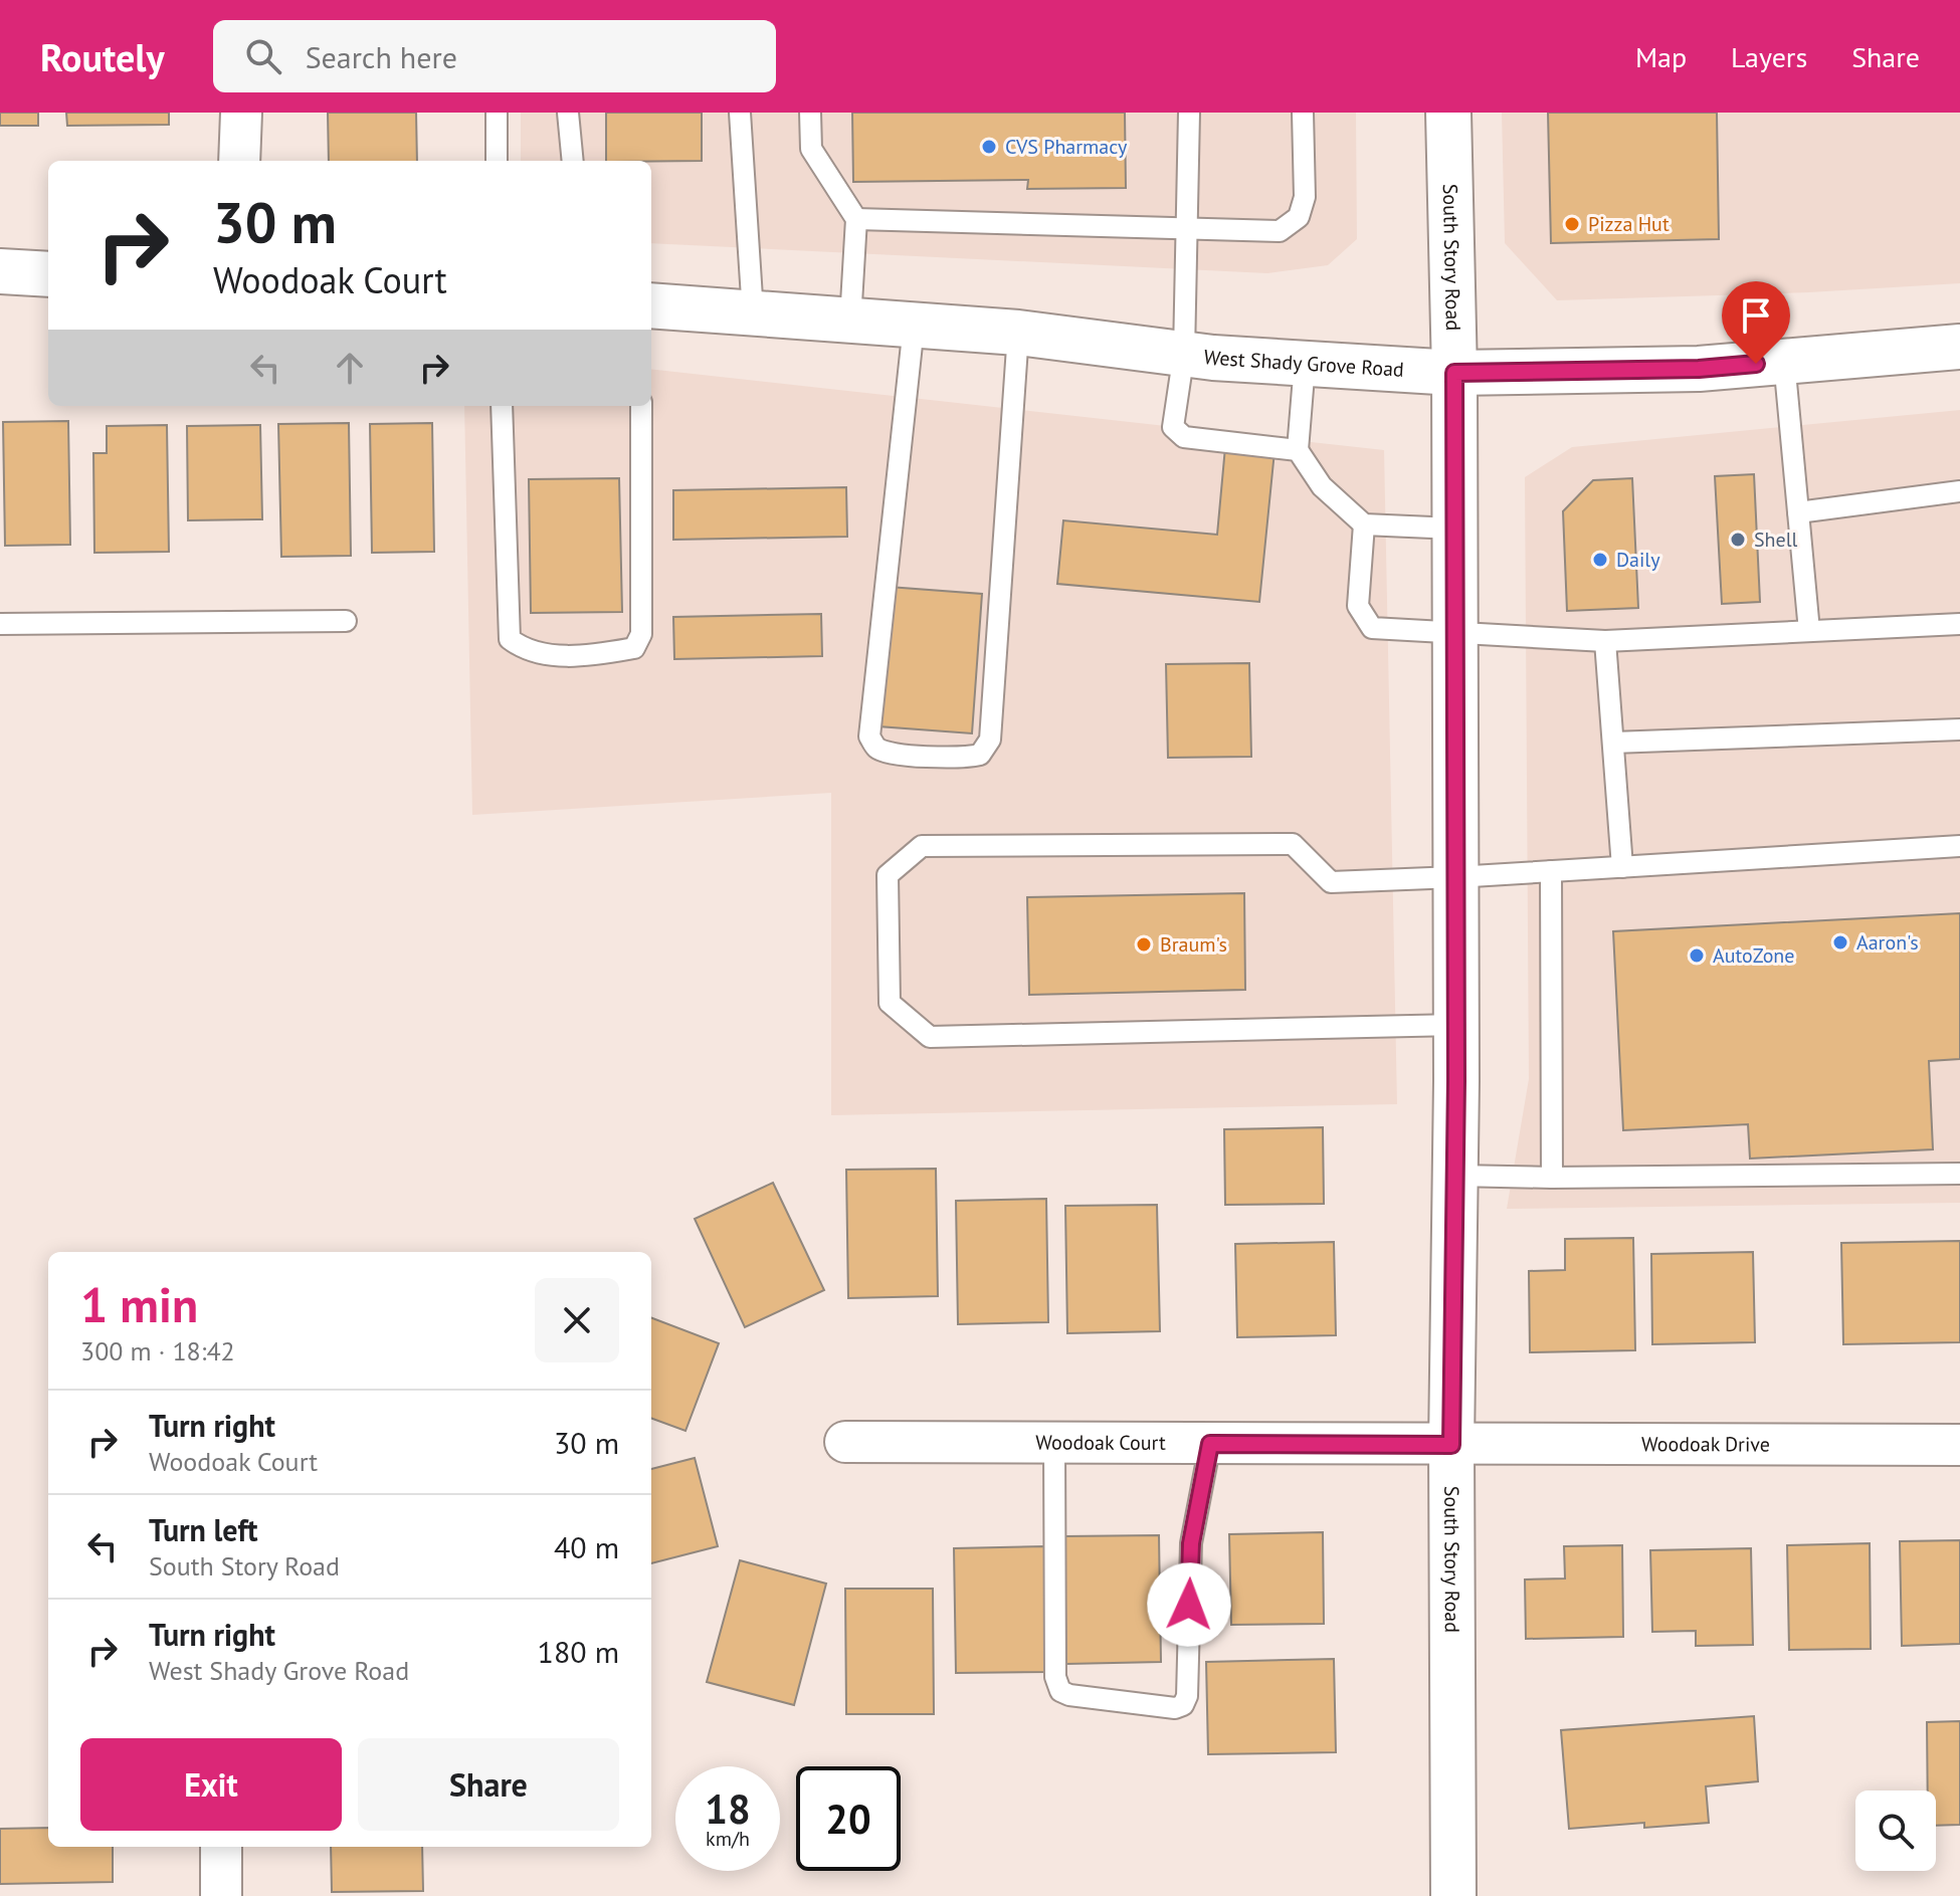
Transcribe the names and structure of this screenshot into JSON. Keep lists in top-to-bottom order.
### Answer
{
  "streets": {
    "main road": ["South Story Road", "West Shady Grove Road"],
    "street": ["Woodoak Court", "Woodoak Drive"]
  },
  "crossings": [
    ["South Story Road", "West Shady Grove Road"],
    ["South Story Road", "Woodoak Court"],
    ["South Story Road", "Woodoak Drive"],
    ["Woodoak Court", "Woodoak Drive"]
  ],
  "places": [
    "CVS Pharmacy",
    "Pizza Hut",
    "Shell",
    "Daily",
    "Aaron's",
    "Braum's",
    "AutoZone"
  ],
  "page": {
    "header": "Routely",
    "search": "Search here",
    "nav": ["Map", "Layers", "Share"],
    "turn": ["30 m", "Woodoak Court"],
    "heading": ["1 min", "300 m · 18:42"],
    "list": [
      {
        "name": "Turn right",
        "note": "Woodoak Court",
        "value": "30 m"
      },
      {
        "name": "Turn left",
        "note": "South Story Road",
        "value": "40 m"
      },
      {
        "name": "Turn right",
        "note": "West Shady Grove Road",
        "value": "180 m"
      }
    ],
    "buttons": ["Exit", "Share"],
    "speed": "18 km/h",
    "limit": "20"
  }
}
